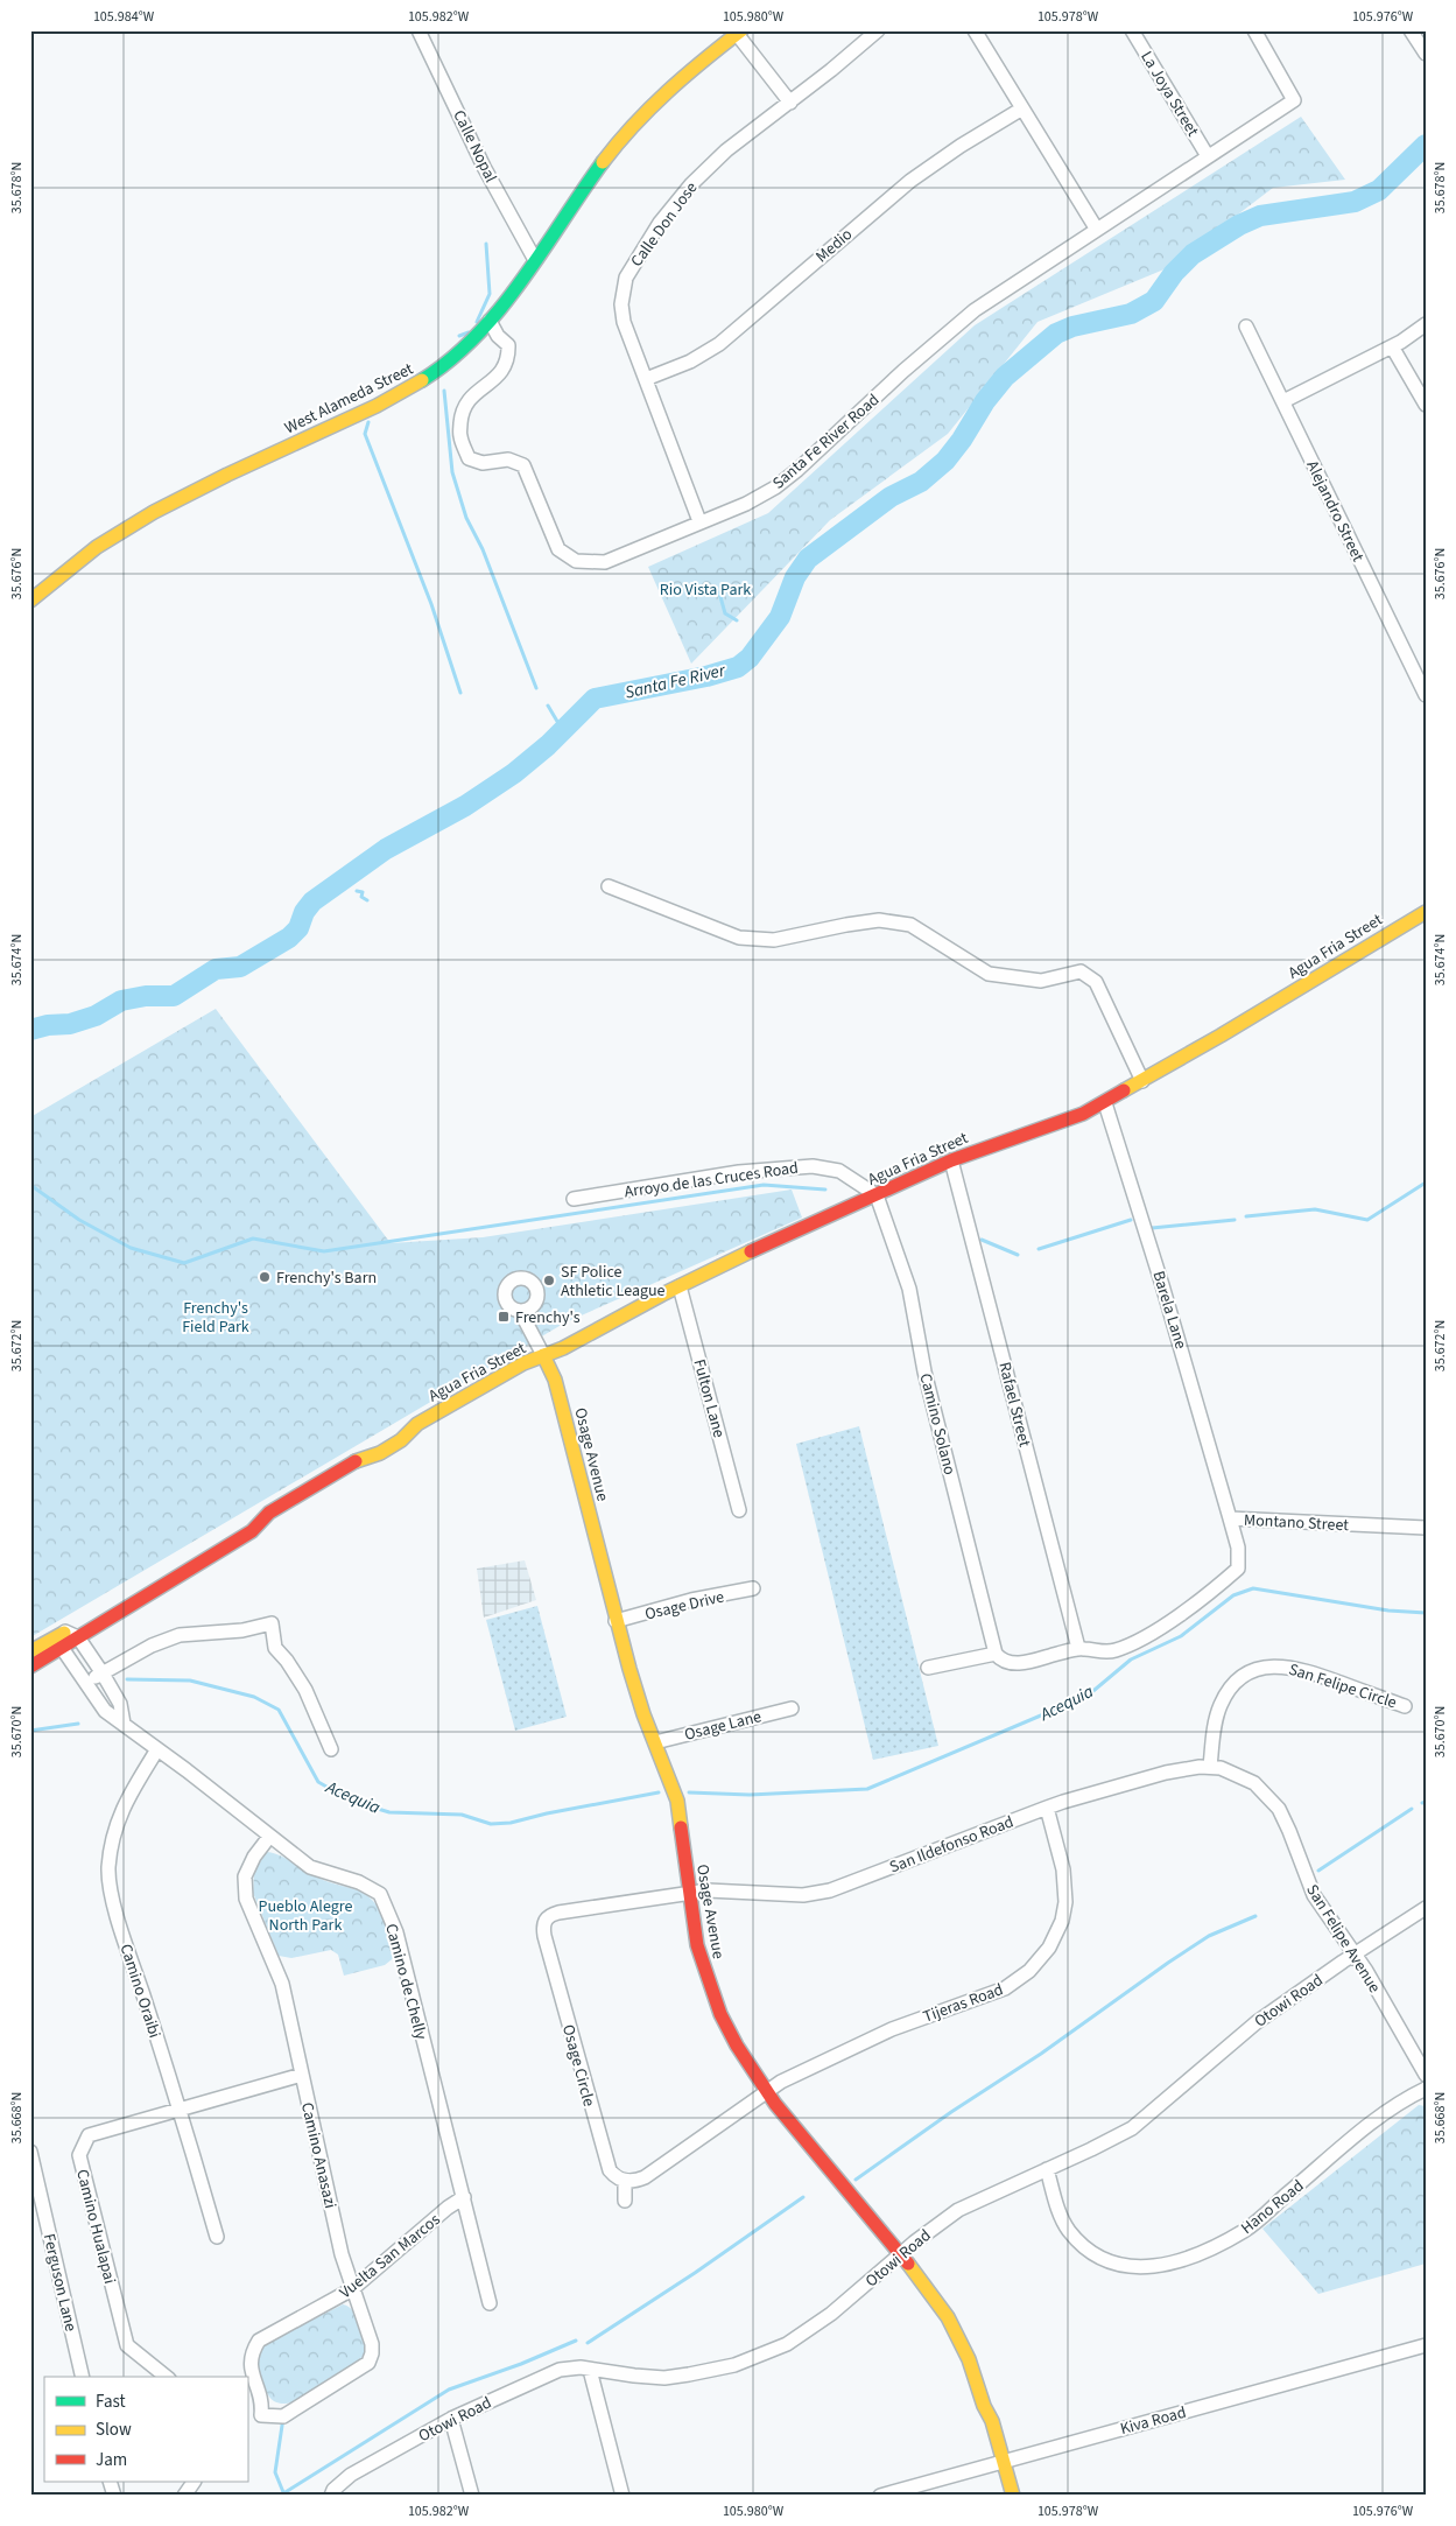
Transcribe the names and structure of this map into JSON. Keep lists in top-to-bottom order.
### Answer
{
  "streets": {
    "street": [
      "La Joya Street",
      "Calle Nopal",
      "Calle Don Jose",
      "Medio",
      "West Alameda Street",
      "Santa Fe River Road",
      "Alejandro Street",
      "Agua Fria Street",
      "Arroyo de las Cruces Road",
      "Barela Lane",
      "Fulton Lane",
      "Rafael Street",
      "Camino Solano",
      "Osage Avenue",
      "Montano Street",
      "Osage Drive",
      "San Felipe Circle",
      "Osage Lane",
      "San Ildefonso Road",
      "San Felipe Avenue",
      "Camino de Chelly",
      "Camino Oraibi",
      "Otowi Road",
      "Tijeras Road",
      "Osage Circle",
      "Camino Anasazi",
      "Hano Road",
      "Camino Hualapai",
      "Vuelta San Marcos",
      "Ferguson Lane",
      "Kiva Road"
    ]
  },
  "crossings": [
    ["La Joya Street", "Santa Fe River Road"],
    ["Calle Nopal", "West Alameda Street"],
    ["Calle Don Jose", "Medio"],
    ["Calle Don Jose", "Santa Fe River Road"],
    ["West Alameda Street", "Santa Fe River Road"],
    ["Agua Fria Street", "Arroyo de las Cruces Road"],
    ["Agua Fria Street", "Barela Lane"],
    ["Agua Fria Street", "Fulton Lane"],
    ["Agua Fria Street", "Rafael Street"],
    ["Agua Fria Street", "Camino Solano"],
    ["Agua Fria Street", "Osage Avenue"],
    ["Agua Fria Street", "Camino de Chelly"],
    ["Arroyo de las Cruces Road", "Camino Solano"],
    ["Barela Lane", "Montano Street"],
    ["Rafael Street", "Montano Street"],
    ["Osage Avenue", "Osage Drive"],
    ["Osage Avenue", "Osage Lane"],
    ["Osage Avenue", "San Ildefonso Road"],
    ["Osage Avenue", "Otowi Road"],
    ["Osage Avenue", "Tijeras Road"],
    ["Osage Avenue", "Osage Circle"],
    ["Osage Avenue", "Kiva Road"],
    ["San Felipe Circle", "San Ildefonso Road"],
    ["San Felipe Circle", "San Felipe Avenue"],
    ["San Ildefonso Road", "San Felipe Avenue"],
    ["San Ildefonso Road", "Tijeras Road"],
    ["San Ildefonso Road", "Osage Circle"],
    ["San Felipe Avenue", "Otowi Road"],
    ["Camino de Chelly", "Camino Oraibi"],
    ["Camino de Chelly", "Camino Anasazi"],
    ["Camino de Chelly", "Vuelta San Marcos"],
    ["Camino Oraibi", "Camino Hualapai"],
    ["Otowi Road", "Hano Road"],
    ["Camino Anasazi", "Camino Hualapai"],
    ["Camino Anasazi", "Vuelta San Marcos"]
  ],
  "water": ["Santa Fe River", "Acequia"],
  "parks": ["Rio Vista Park", "Frenchy's Field Park", "Pueblo Alegre North Park"],
  "places": {
    "other": ["Frenchy's Barn", "SF Police Athletic League"],
    "transit": ["Frenchy's"]
  },
  "legend": ["Fast", "Slow", "Jam"],
  "coordinates": [
    "105.984°W",
    "105.982°W",
    "105.980°W",
    "105.978°W",
    "105.976°W",
    "35.678°N",
    "35.676°N",
    "35.674°N",
    "35.672°N",
    "35.670°N",
    "35.668°N"
  ]
}
